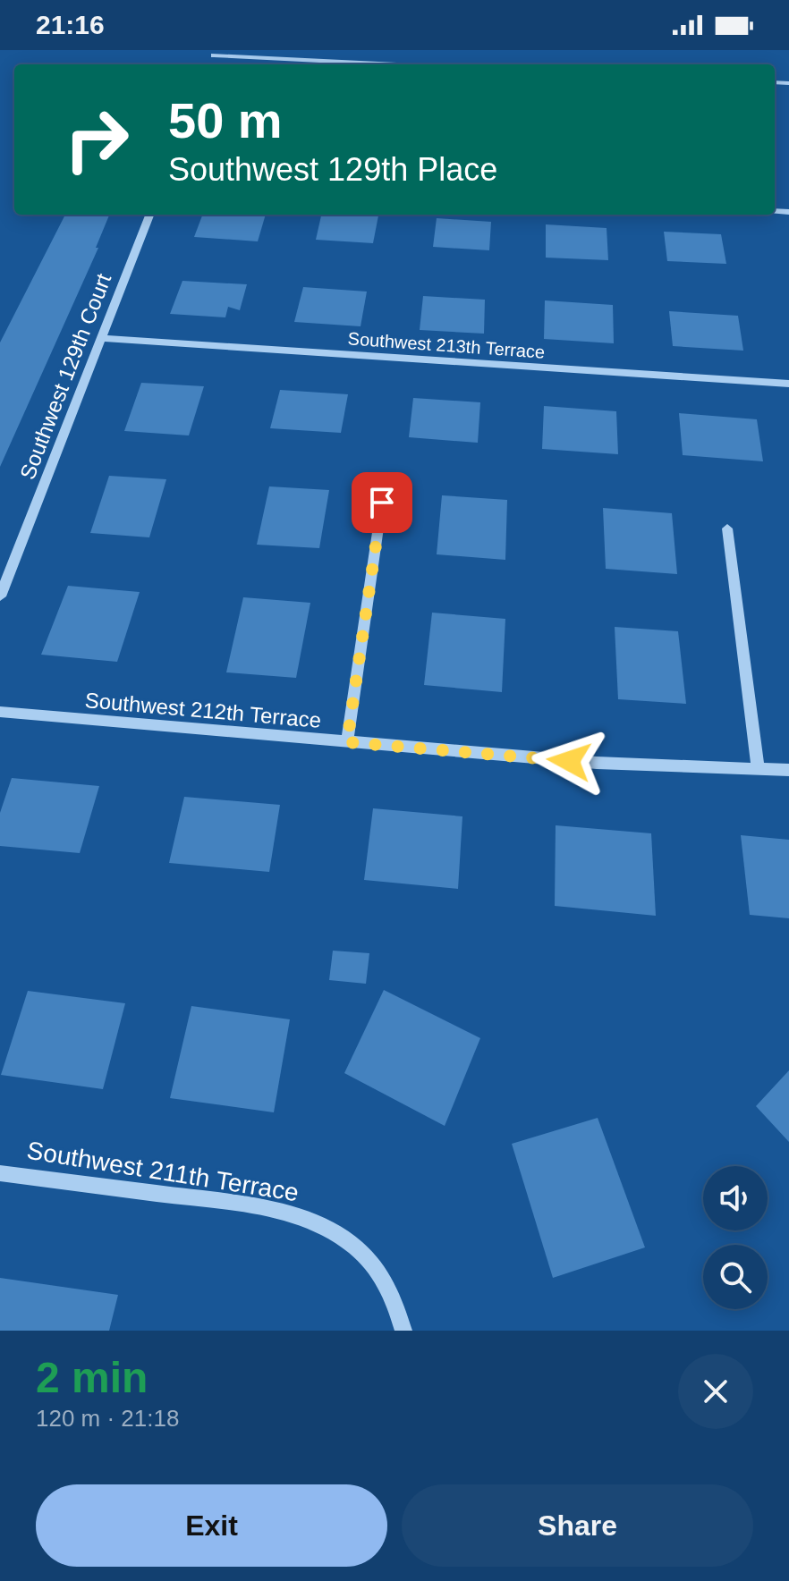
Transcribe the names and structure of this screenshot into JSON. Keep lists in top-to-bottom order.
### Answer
{
  "streets": {
    "street": [
      "Southwest 213th Terrace",
      "Southwest 129th Court",
      "Southwest 212th Terrace",
      "Southwest 211th Terrace"
    ]
  },
  "crossings": [
    ["Southwest 213th Terrace", "Southwest 129th Court"]
  ],
  "page": {
    "status": "21:16",
    "turn": ["50 m", "Southwest 129th Place"],
    "heading": ["2 min", "120 m · 21:18"],
    "buttons": ["Exit", "Share"]
  }
}
